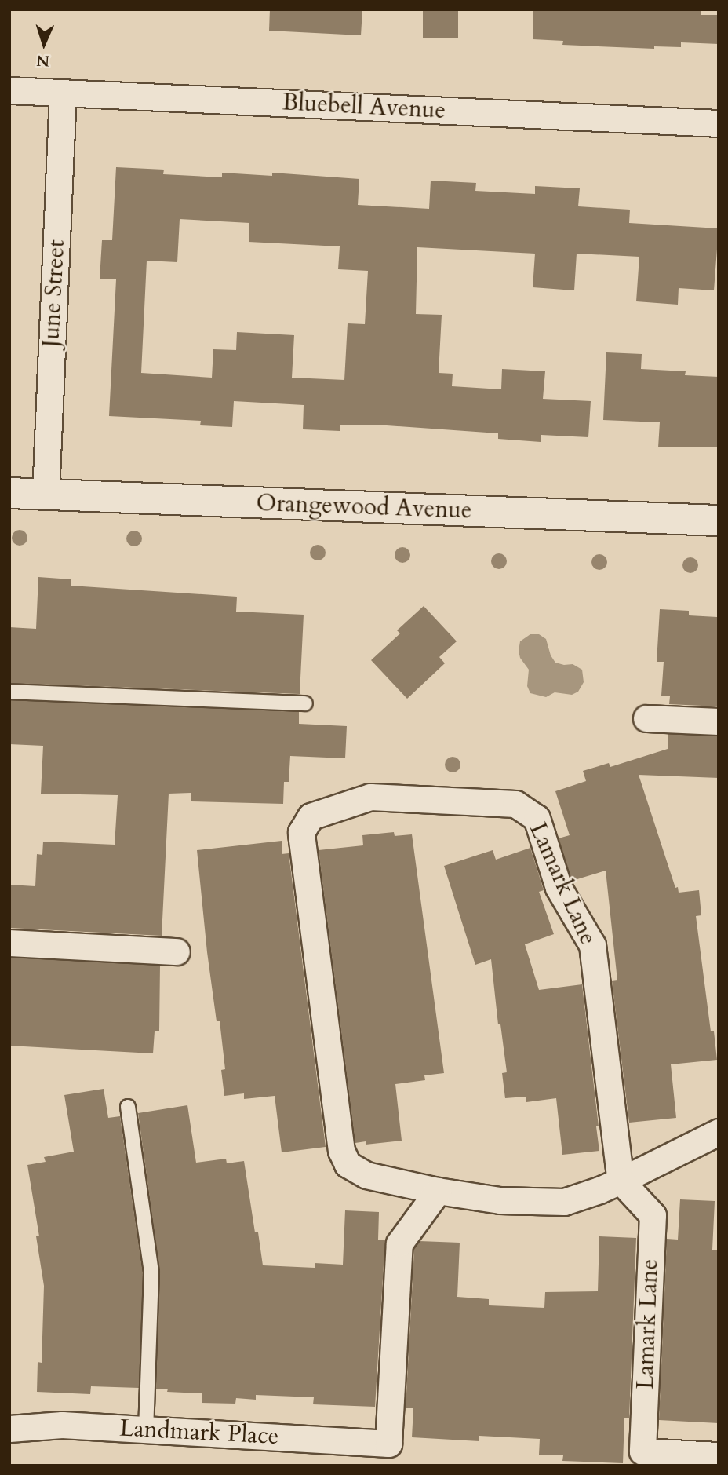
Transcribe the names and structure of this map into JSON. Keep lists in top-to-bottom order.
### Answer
{
  "streets": {
    "main road": ["Orangewood Avenue"],
    "street": [
      "Bluebell Avenue",
      "June Street",
      "Lamark Lane",
      "Landmark Place"
    ]
  },
  "crossings": [
    ["Bluebell Avenue", "June Street"],
    ["June Street", "Orangewood Avenue"],
    ["Lamark Lane", "Landmark Place"]
  ],
  "north": "bottom"
}
